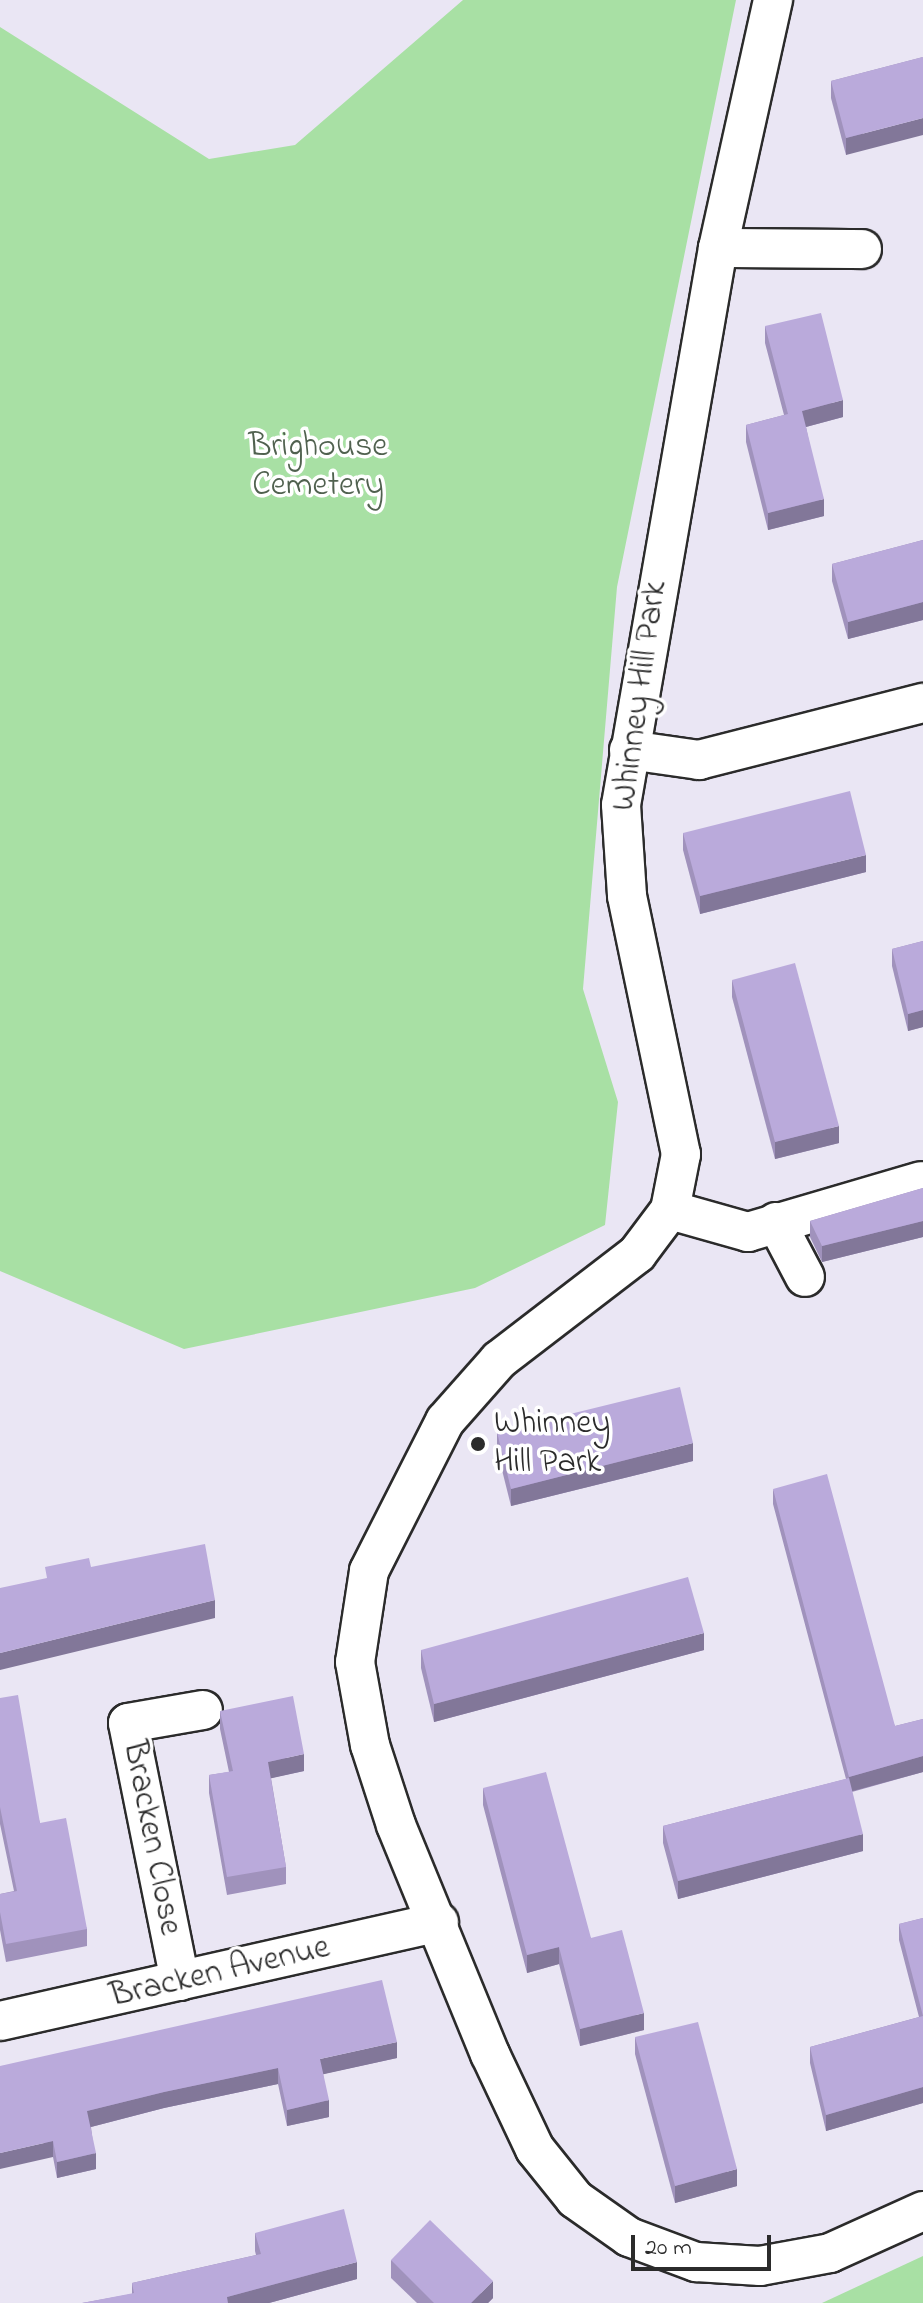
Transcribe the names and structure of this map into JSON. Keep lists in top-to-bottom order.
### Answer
{
  "streets": {
    "street": ["Whinney Hill Park", "Bracken Close", "Bracken Avenue"]
  },
  "crossings": [
    ["Whinney Hill Park", "Bracken Avenue"],
    ["Bracken Close", "Bracken Avenue"]
  ],
  "parks": ["Brighouse Cemetery"],
  "places": ["Whinney Hill Park"],
  "scale_bar": "20 m"
}
